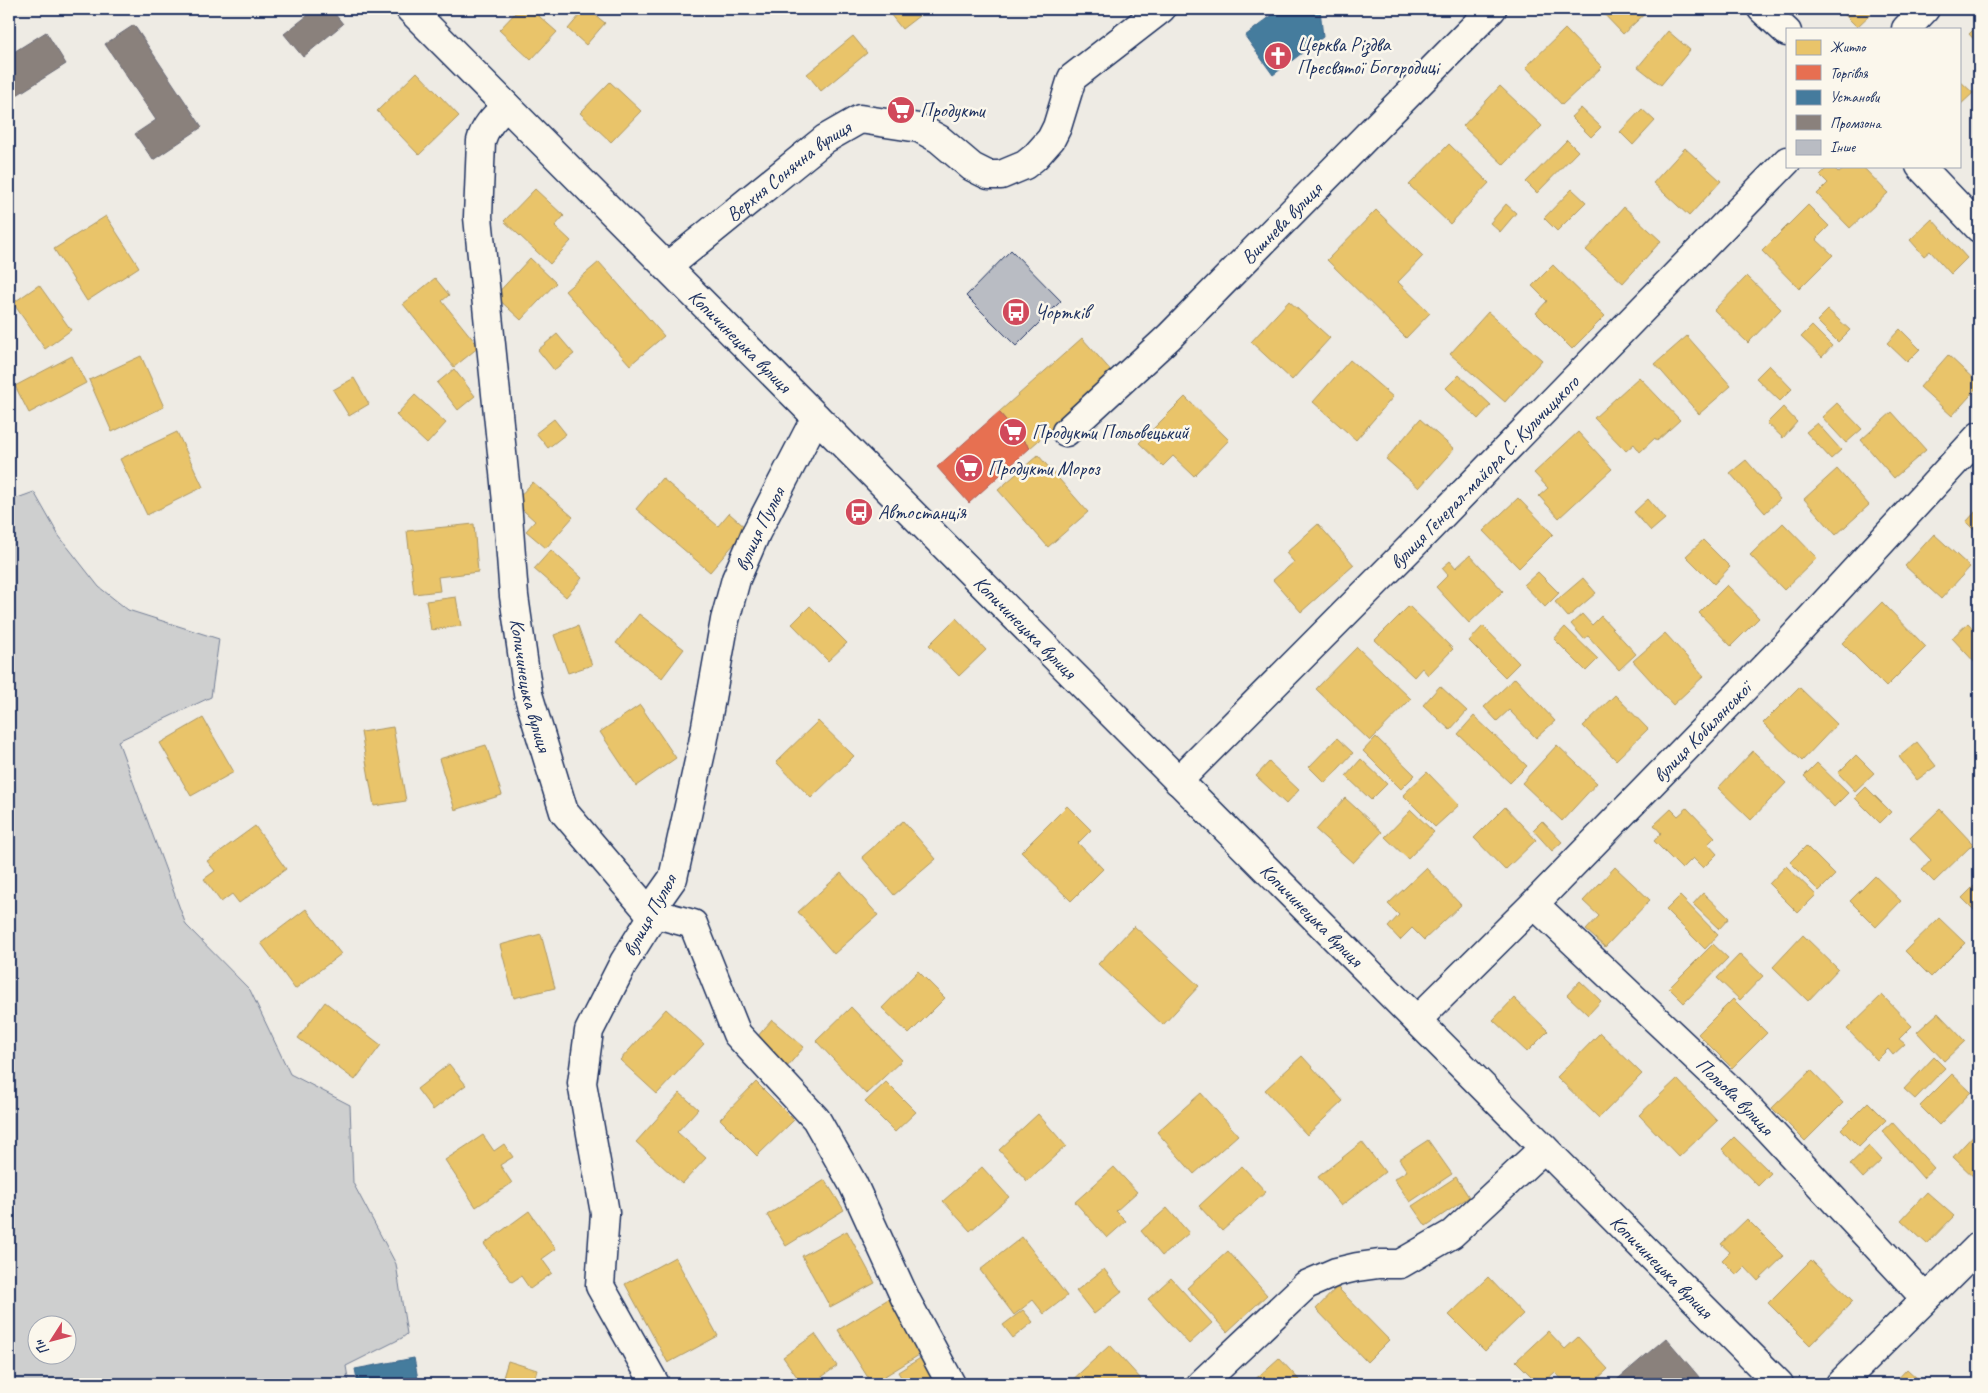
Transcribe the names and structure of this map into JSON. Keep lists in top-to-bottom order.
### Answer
{
  "streets": {
    "street": [
      "Верхня Сонячна вулиця",
      "Вишнева вулиця",
      "Копичинецька вулиця",
      "вулиця Генерал-майора С. Кульчицького",
      "вулиця Пулюя",
      "вулиця Кобилянської",
      "Польова вулиця"
    ]
  },
  "crossings": [
    ["Верхня Сонячна вулиця", "Копичинецька вулиця"],
    ["Копичинецька вулиця", "вулиця Генерал-майора С. Кульчицького"],
    ["Копичинецька вулиця", "вулиця Пулюя"],
    ["Копичинецька вулиця", "вулиця Кобилянської"],
    ["вулиця Кобилянської", "Польова вулиця"]
  ],
  "places": {
    "church": ["Церква Різдва Пресвятої Богородиці"],
    "supermarket": ["Продукти", "Продукти Польовецький", "Продукти Мороз"],
    "bus stop": ["Чортків", "Автостанція"]
  },
  "legend": [
    "Житло",
    "Торгівля",
    "Установи",
    "Промзона",
    "Інше"
  ],
  "north": "bottom left"
}
